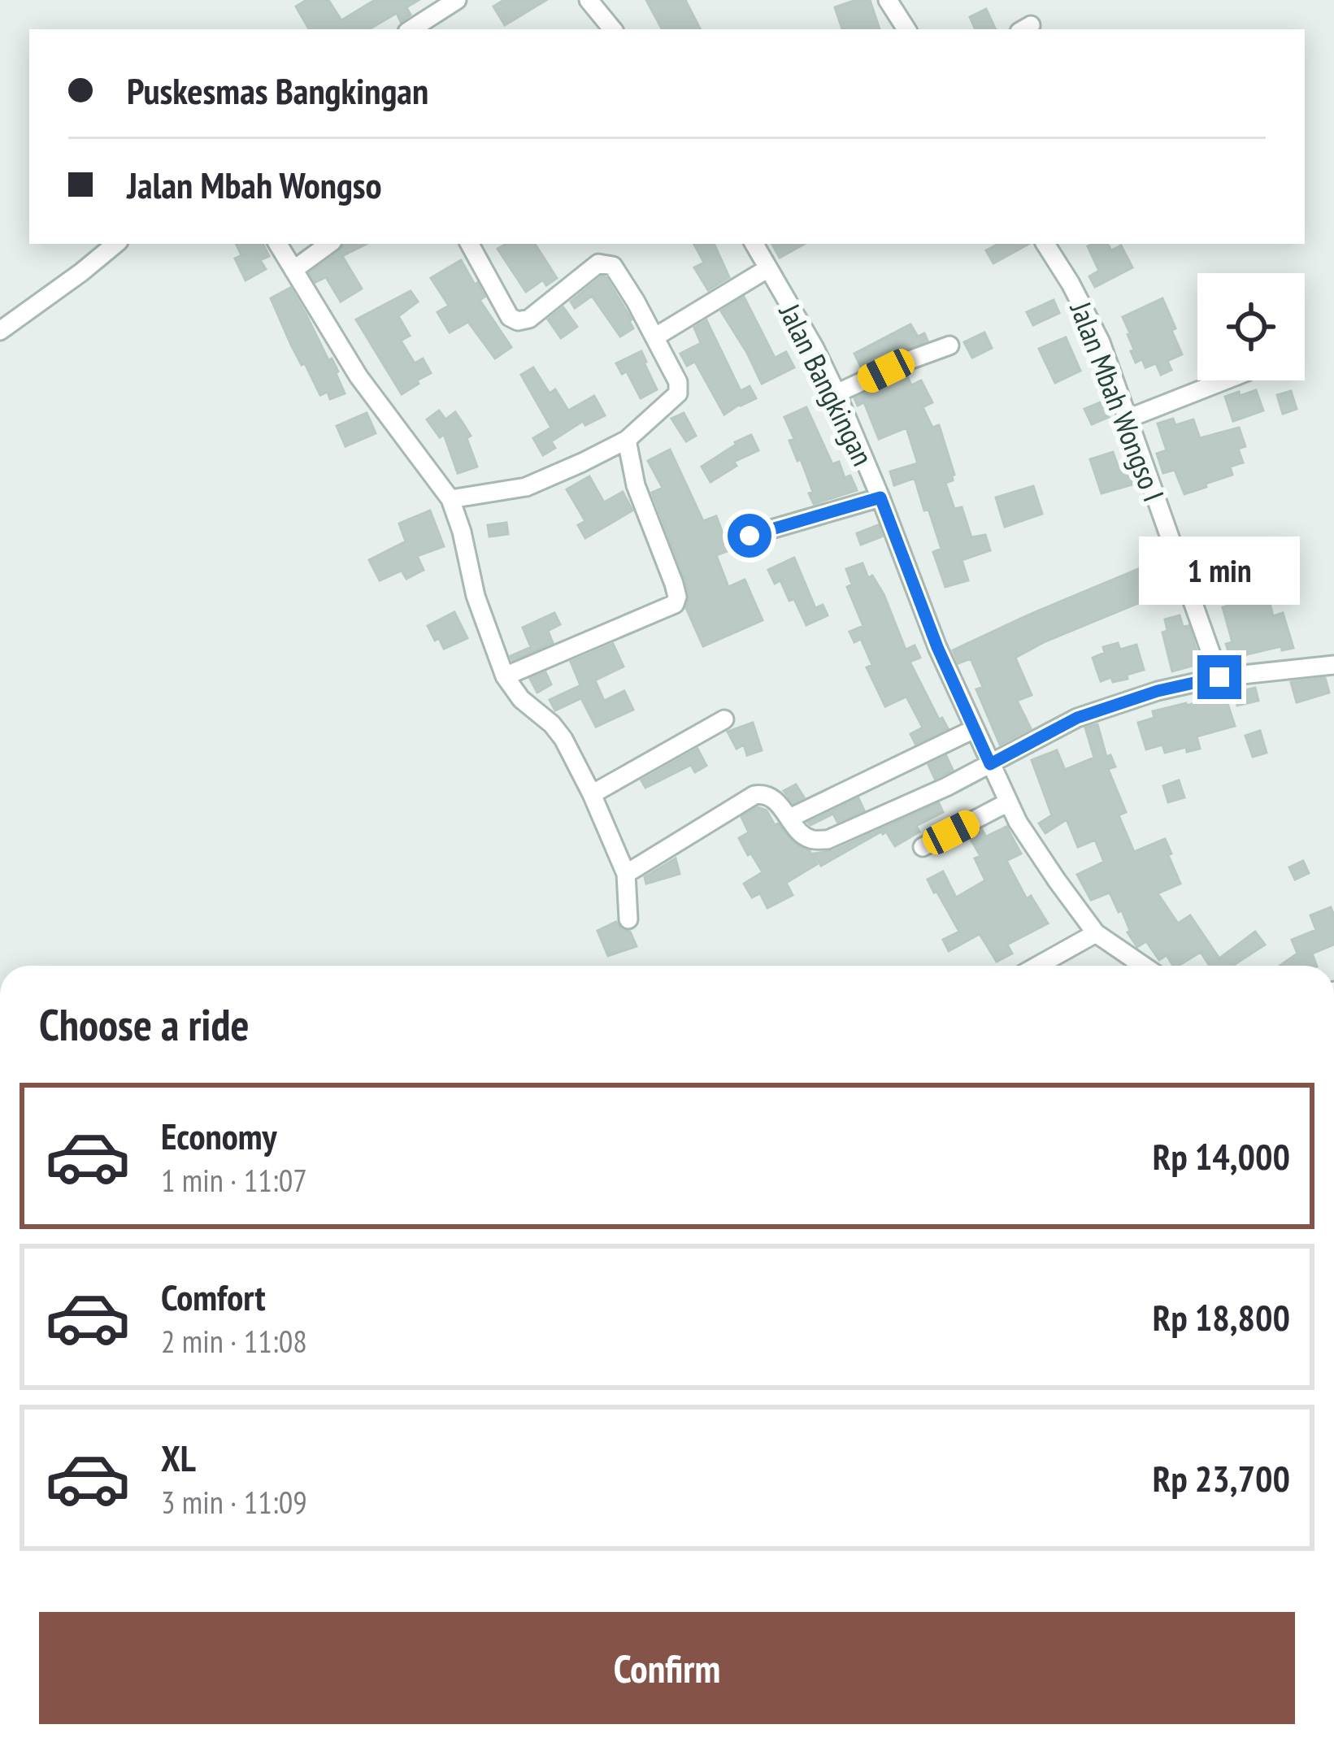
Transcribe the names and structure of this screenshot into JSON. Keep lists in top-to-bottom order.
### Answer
{
  "streets": {
    "street": ["Jalan Bangkingan", "Jalan Mbah Wongso I"]
  },
  "page": {
    "banner": ["Puskesmas Bangkingan", "Jalan Mbah Wongso"],
    "bubble": "1 min",
    "heading": "Choose a ride",
    "list": [
      {
        "name": "Economy",
        "note": "1 min · 11:07",
        "value": "Rp 14,000"
      },
      {
        "name": "Comfort",
        "note": "2 min · 11:08",
        "value": "Rp 18,800"
      },
      {
        "name": "XL",
        "note": "3 min · 11:09",
        "value": "Rp 23,700"
      }
    ],
    "buttons": "Confirm"
  }
}
